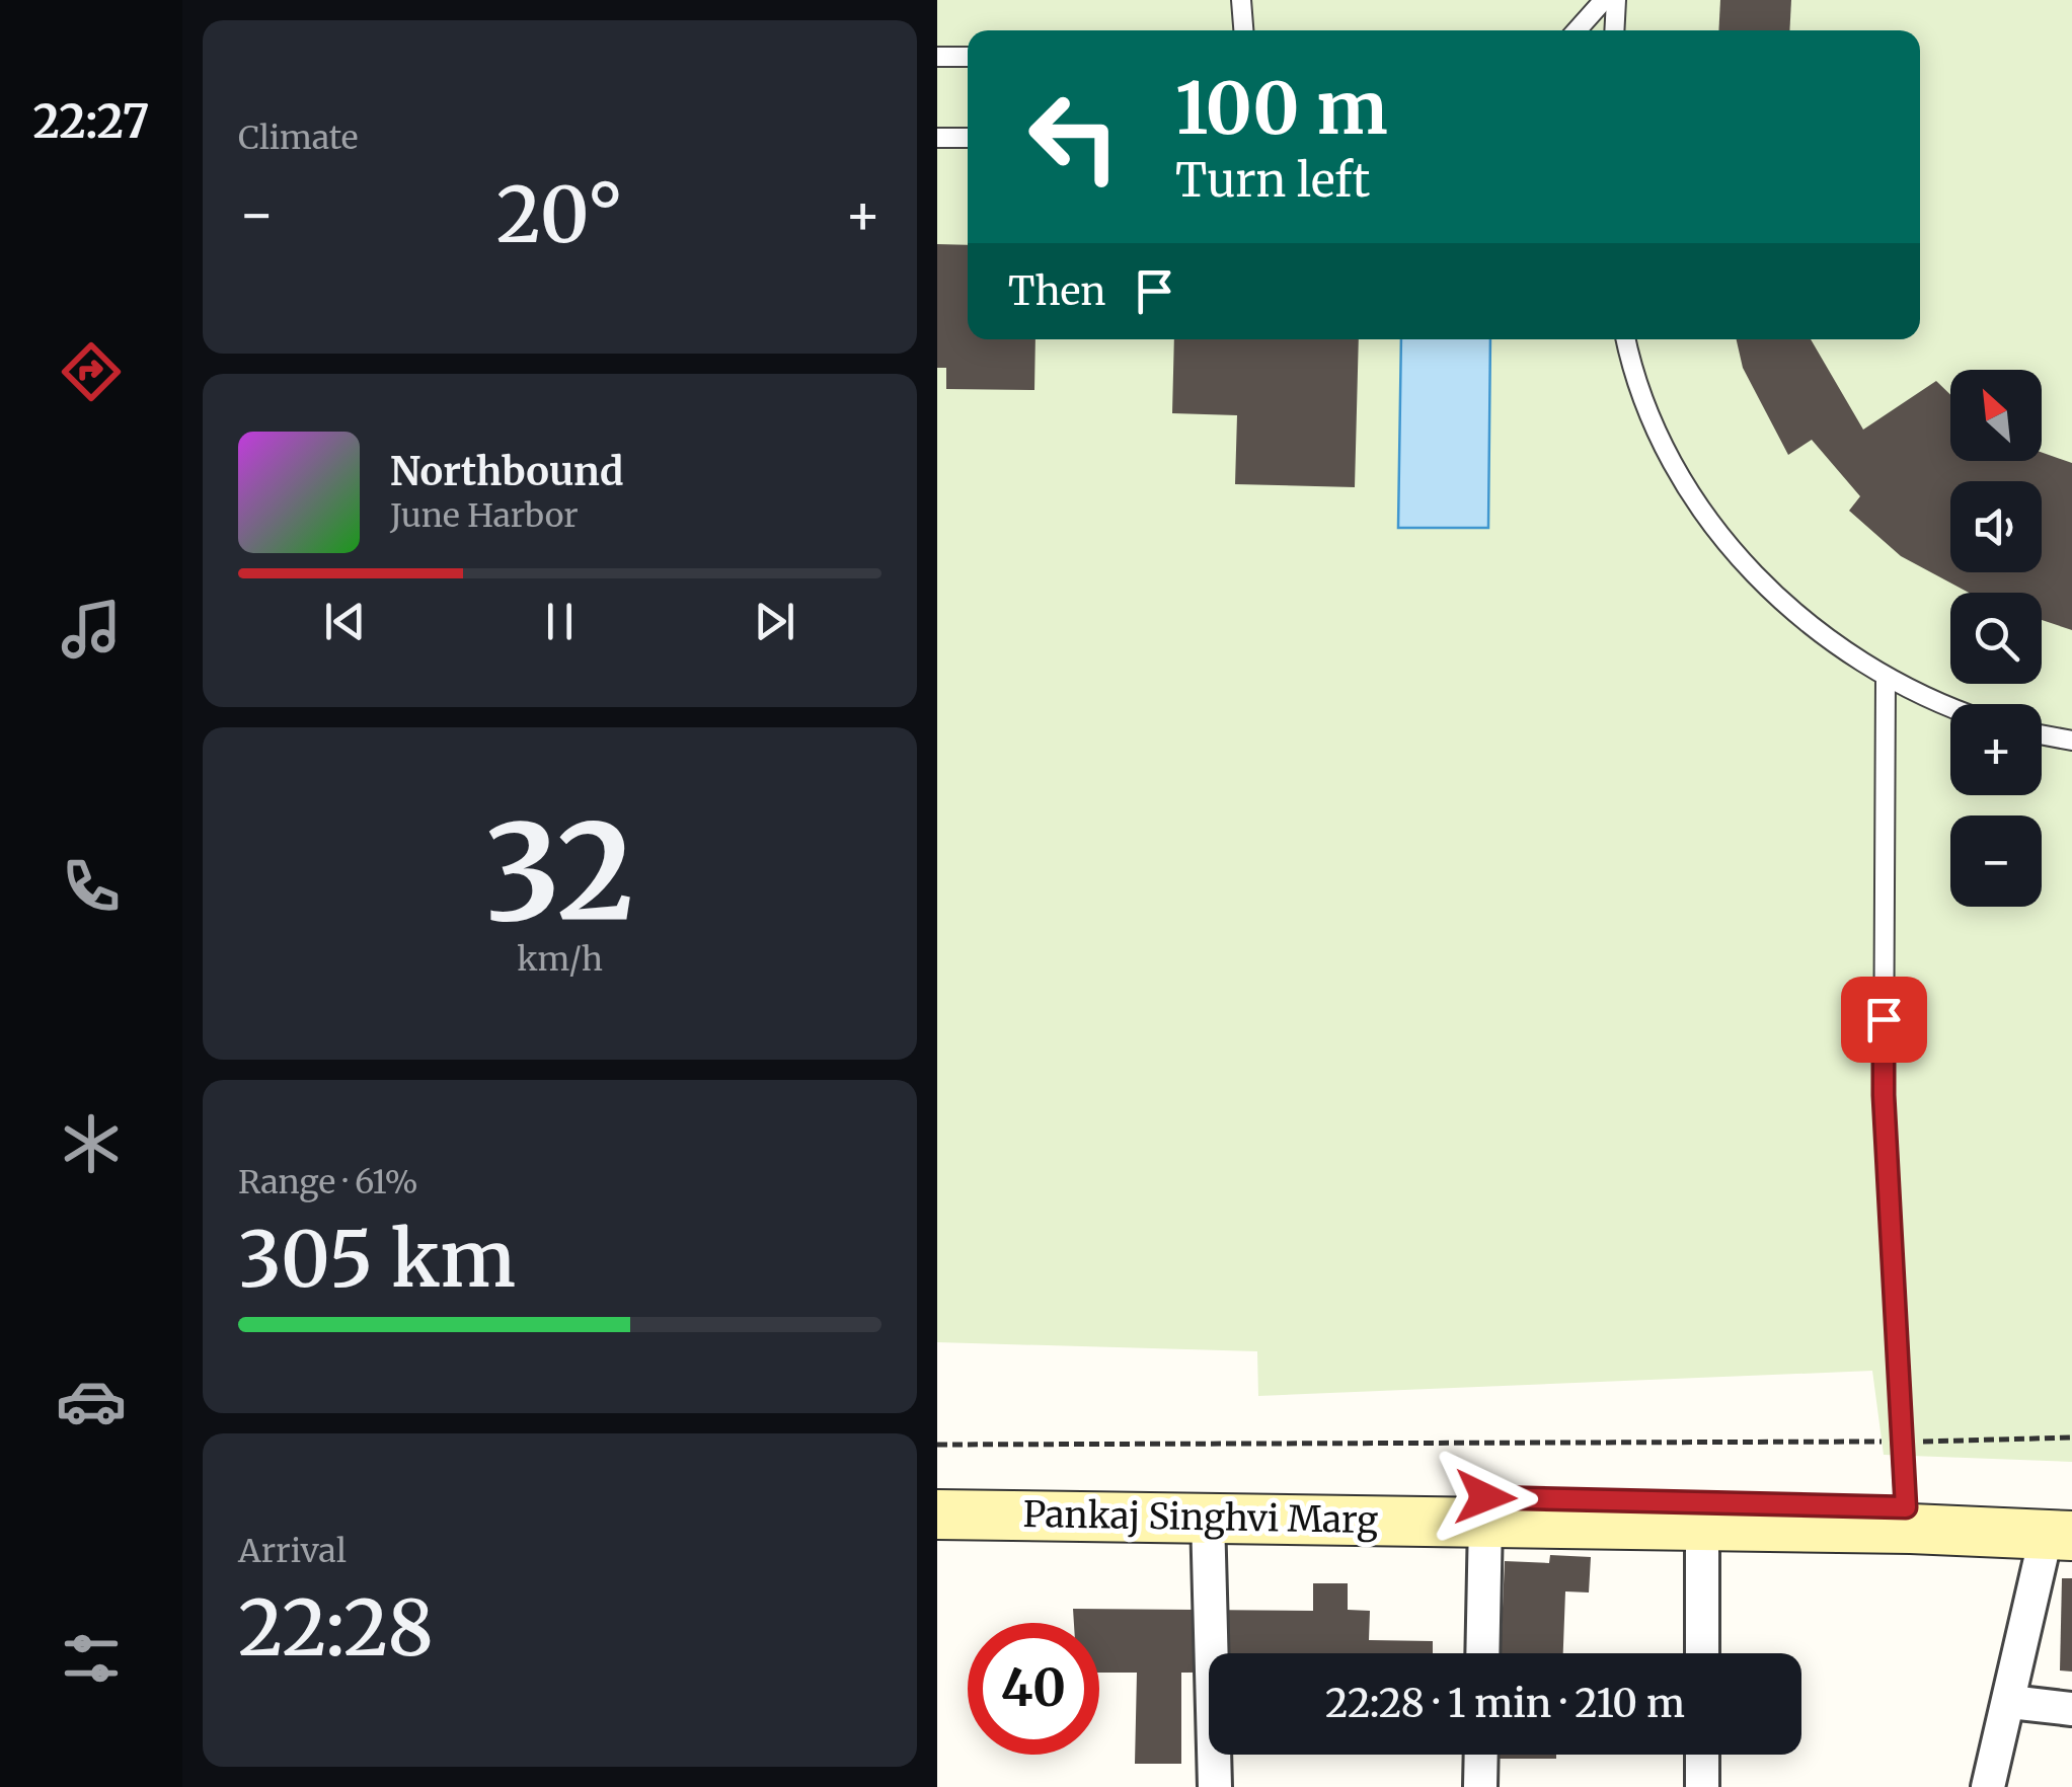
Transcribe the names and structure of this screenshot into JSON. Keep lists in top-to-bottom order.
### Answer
{
  "streets": {
    "street": ["Pankaj Singhvi Marg"]
  },
  "north": "top left",
  "page": {
    "tabs": "22:27",
    "tile": [
      "Climate",
      ["32", "km/h"],
      ["Range · 61%", "305 km"],
      ["Arrival", "22:28"]
    ],
    "turn": ["100 m", "Turn left"],
    "heat": ["−", "20°", "+"],
    "then": "Then",
    "map_buttons": ["+", "−"],
    "song": ["Northbound", "June Harbor"],
    "limit": "40",
    "trip": "22:28 · 1 min · 210 m"
  }
}
